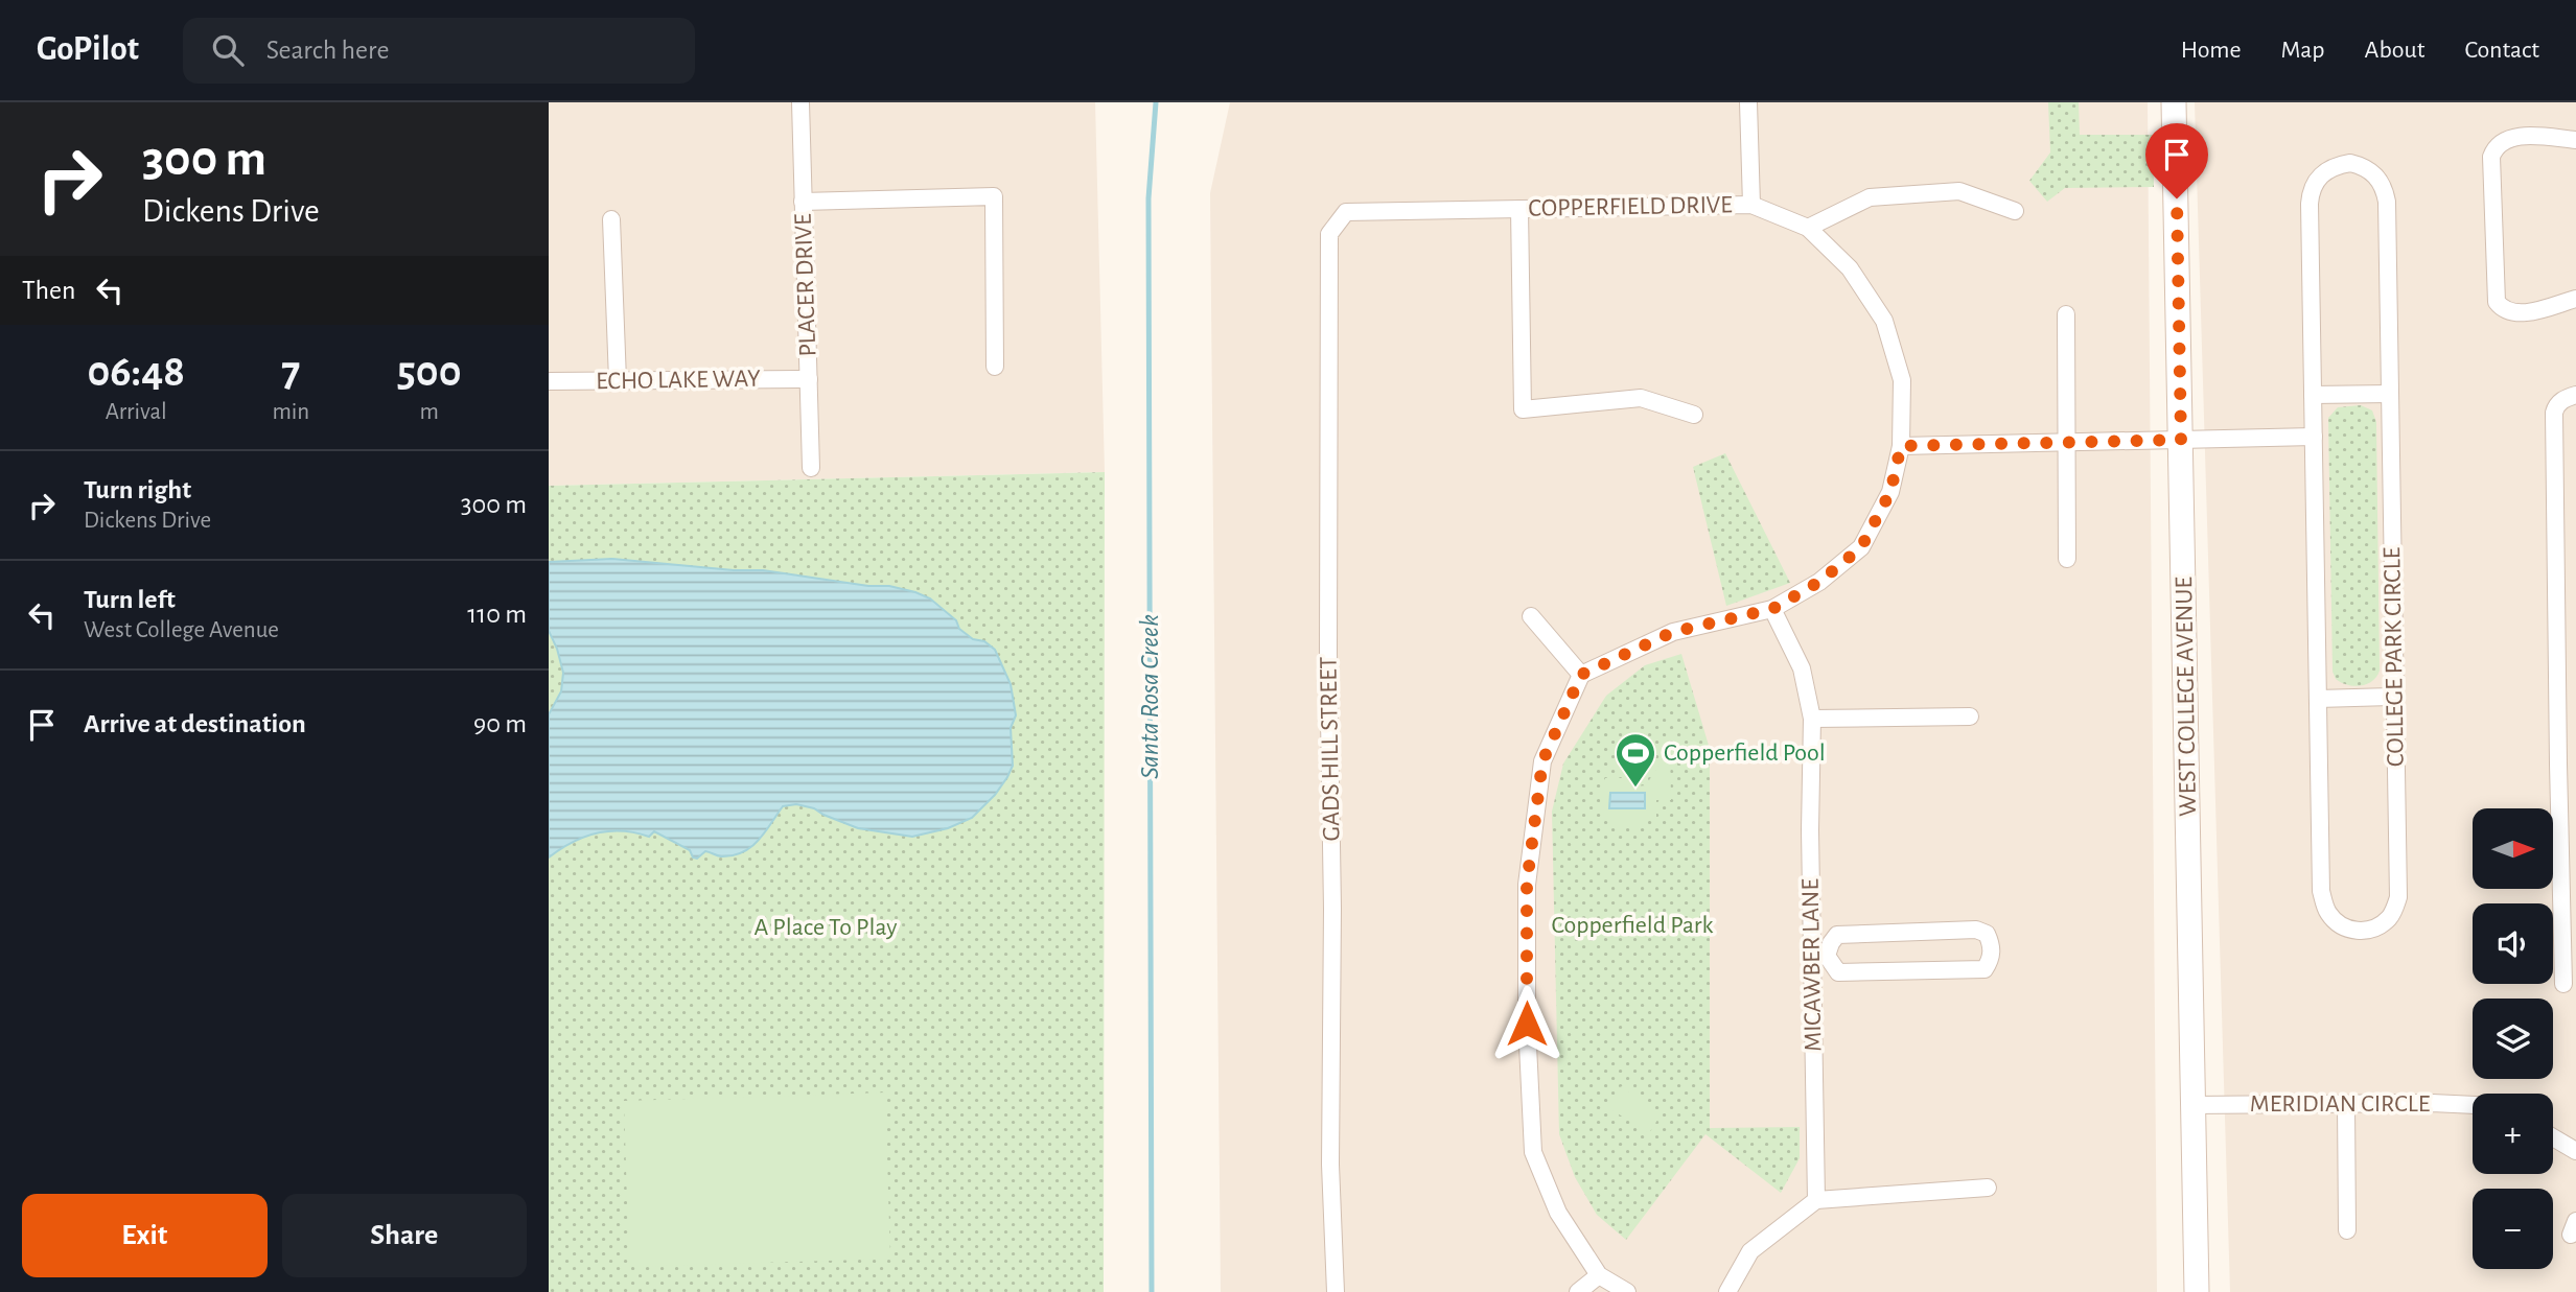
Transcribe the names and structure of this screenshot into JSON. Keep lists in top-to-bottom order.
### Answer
{
  "streets": {
    "main road": ["WEST COLLEGE AVENUE"],
    "street": [
      "COPPERFIELD DRIVE",
      "PLACER DRIVE",
      "ECHO LAKE WAY",
      "COLLEGE PARK CIRCLE",
      "GADS HILL STREET",
      "MICAWBER LANE",
      "MERIDIAN CIRCLE"
    ]
  },
  "crossings": [
    ["COPPERFIELD DRIVE", "GADS HILL STREET"],
    ["COPPERFIELD DRIVE", "MICAWBER LANE"],
    ["PLACER DRIVE", "ECHO LAKE WAY"],
    ["WEST COLLEGE AVENUE", "MERIDIAN CIRCLE"]
  ],
  "water": ["Santa Rosa Creek"],
  "parks": ["Copperfield Park", "A Place To Play"],
  "places": {
    "sports": ["Copperfield Pool"]
  },
  "north": "right",
  "page": {
    "header": "GoPilot",
    "search": "Search here",
    "nav": [
      "Home",
      "Map",
      "About",
      "Contact"
    ],
    "turn": ["300 m", "Dickens Drive"],
    "then": "Then",
    "eta": [
      "06:48",
      "Arrival",
      "7",
      "min",
      "500",
      "m"
    ],
    "list": [
      {
        "name": "Turn right",
        "note": "Dickens Drive",
        "value": "300 m"
      },
      {
        "name": "Turn left",
        "note": "West College Avenue",
        "value": "110 m"
      },
      {
        "name": "Arrive at destination",
        "value": "90 m"
      }
    ],
    "map_buttons": ["+", "−"],
    "buttons": ["Exit", "Share"]
  }
}
